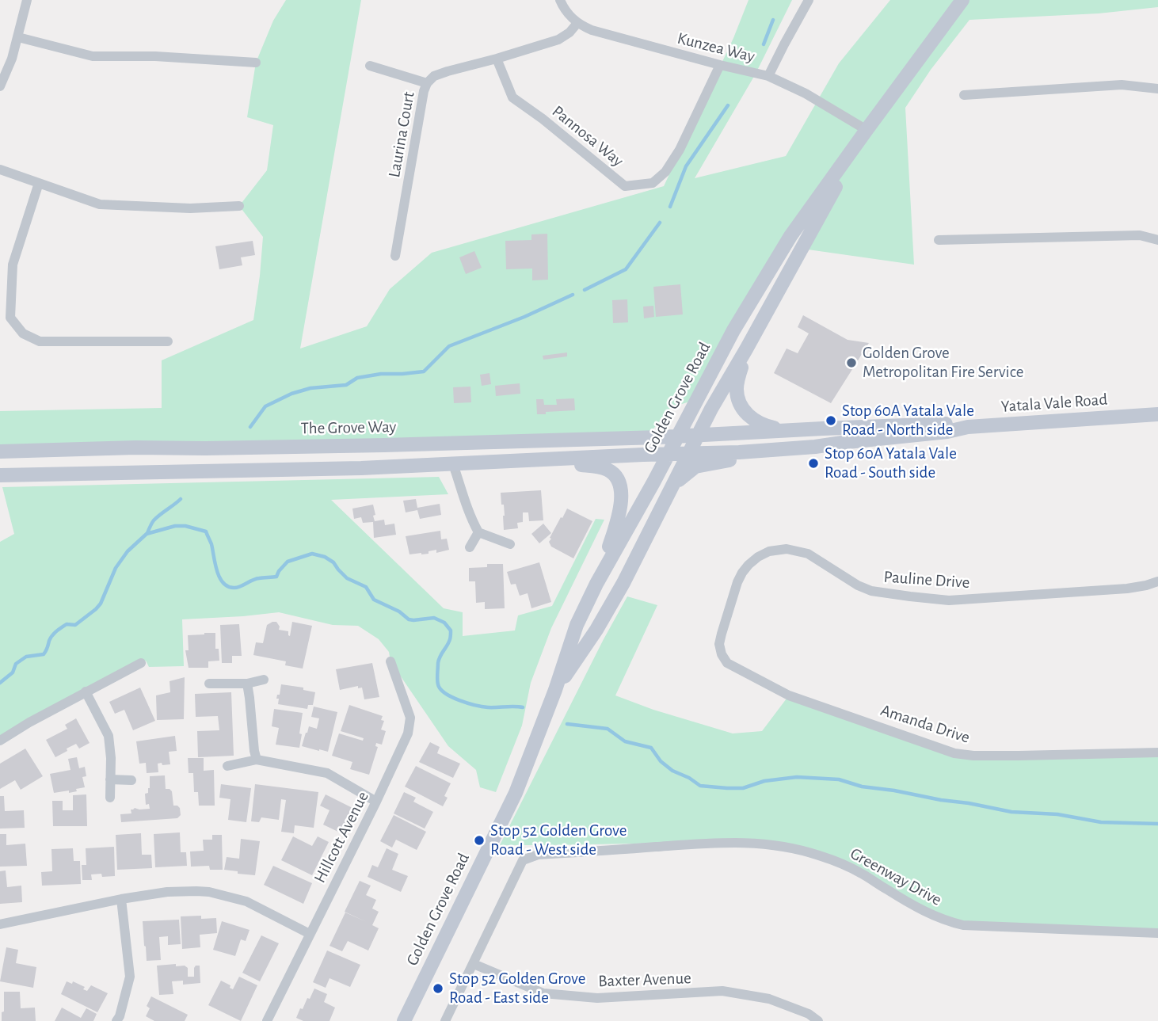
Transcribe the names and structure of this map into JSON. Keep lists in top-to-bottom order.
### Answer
{
  "streets": {
    "main road": ["Golden Grove Road", "Yatala Vale Road", "The Grove Way"],
    "street": [
      "Kunzea Way",
      "Laurina Court",
      "Pannosa Way",
      "Pauline Drive",
      "Amanda Drive",
      "Hillcott Avenue",
      "Greenway Drive",
      "Baxter Avenue"
    ]
  },
  "crossings": [
    ["Kunzea Way", "Laurina Court"],
    ["Kunzea Way", "Pannosa Way"],
    ["Kunzea Way", "Golden Grove Road"],
    ["Laurina Court", "Pannosa Way"],
    ["Golden Grove Road", "Yatala Vale Road"],
    ["Golden Grove Road", "The Grove Way"],
    ["Pauline Drive", "Amanda Drive"],
    ["Greenway Drive", "Baxter Avenue"]
  ],
  "places": [
    "Golden Grove Metropolitan Fire Service",
    "Stop 60A Yatala Vale Road - North side",
    "Stop 60A Yatala Vale Road - South side",
    "Stop 52 Golden Grove Road - West side",
    "Stop 52 Golden Grove Road - East side"
  ]
}
